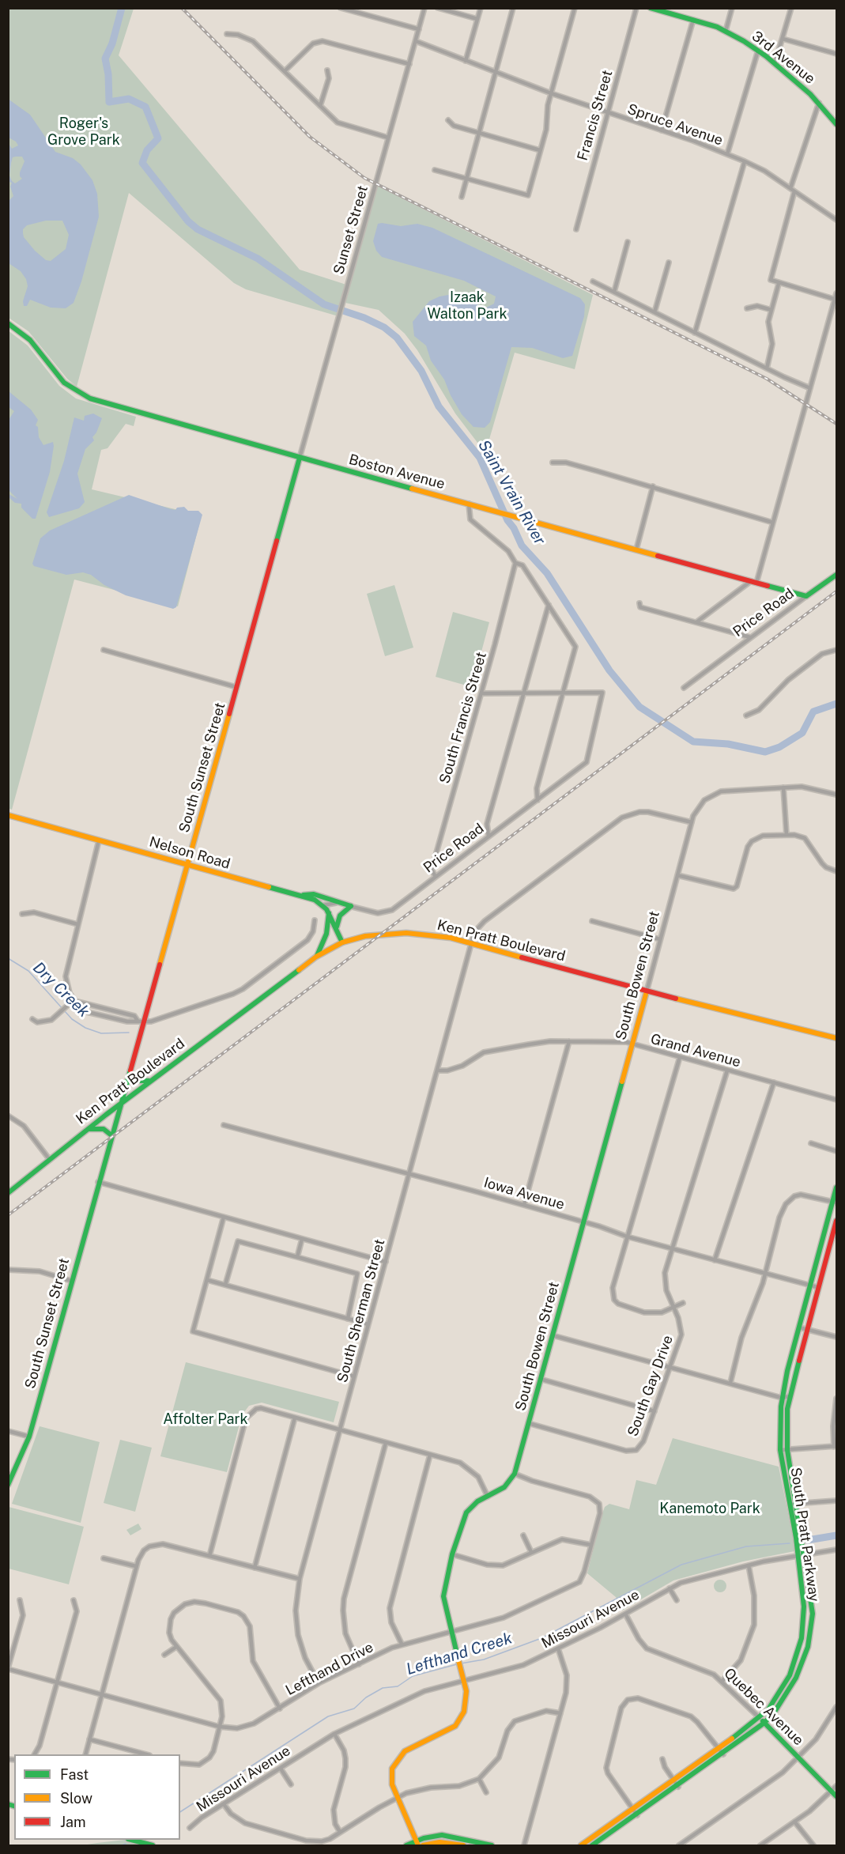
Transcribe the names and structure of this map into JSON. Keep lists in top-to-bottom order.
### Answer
{
  "streets": {
    "main road": [
      "3rd Avenue",
      "Boston Avenue",
      "Price Road",
      "South Sunset Street",
      "Nelson Road",
      "Ken Pratt Boulevard",
      "South Bowen Street",
      "South Pratt Parkway",
      "Quebec Avenue"
    ],
    "street": [
      "Francis Street",
      "Spruce Avenue",
      "Sunset Street",
      "South Francis Street",
      "Grand Avenue",
      "Iowa Avenue",
      "South Sherman Street",
      "South Gay Drive",
      "Missouri Avenue",
      "Lefthand Drive"
    ]
  },
  "crossings": [
    ["Francis Street", "Spruce Avenue"],
    ["Spruce Avenue", "Sunset Street"],
    ["Sunset Street", "Boston Avenue"],
    ["Sunset Street", "South Sunset Street"],
    ["Boston Avenue", "Price Road"],
    ["Boston Avenue", "South Sunset Street"],
    ["Price Road", "South Francis Street"],
    ["Price Road", "Nelson Road"],
    ["South Sunset Street", "Nelson Road"],
    ["South Sunset Street", "Ken Pratt Boulevard"],
    ["Ken Pratt Boulevard", "South Bowen Street"],
    ["Ken Pratt Boulevard", "South Sherman Street"],
    ["South Bowen Street", "Grand Avenue"],
    ["South Bowen Street", "Iowa Avenue"],
    ["South Bowen Street", "South Sherman Street"],
    ["South Bowen Street", "South Gay Drive"],
    ["South Bowen Street", "Missouri Avenue"],
    ["South Bowen Street", "Lefthand Drive"],
    ["Grand Avenue", "South Sherman Street"],
    ["Grand Avenue", "South Gay Drive"],
    ["Iowa Avenue", "South Sherman Street"],
    ["Iowa Avenue", "South Gay Drive"],
    ["Iowa Avenue", "South Pratt Parkway"],
    ["South Sherman Street", "Lefthand Drive"],
    ["South Pratt Parkway", "Missouri Avenue"],
    ["South Pratt Parkway", "Quebec Avenue"],
    ["Missouri Avenue", "Quebec Avenue"]
  ],
  "water": ["Saint Vrain River", "Dry Creek", "Lefthand Creek"],
  "parks": [
    "Roger's Grove Park",
    "Izaak Walton Park",
    "Affolter Park",
    "Kanemoto Park"
  ],
  "legend": ["Fast", "Slow", "Jam"]
}
